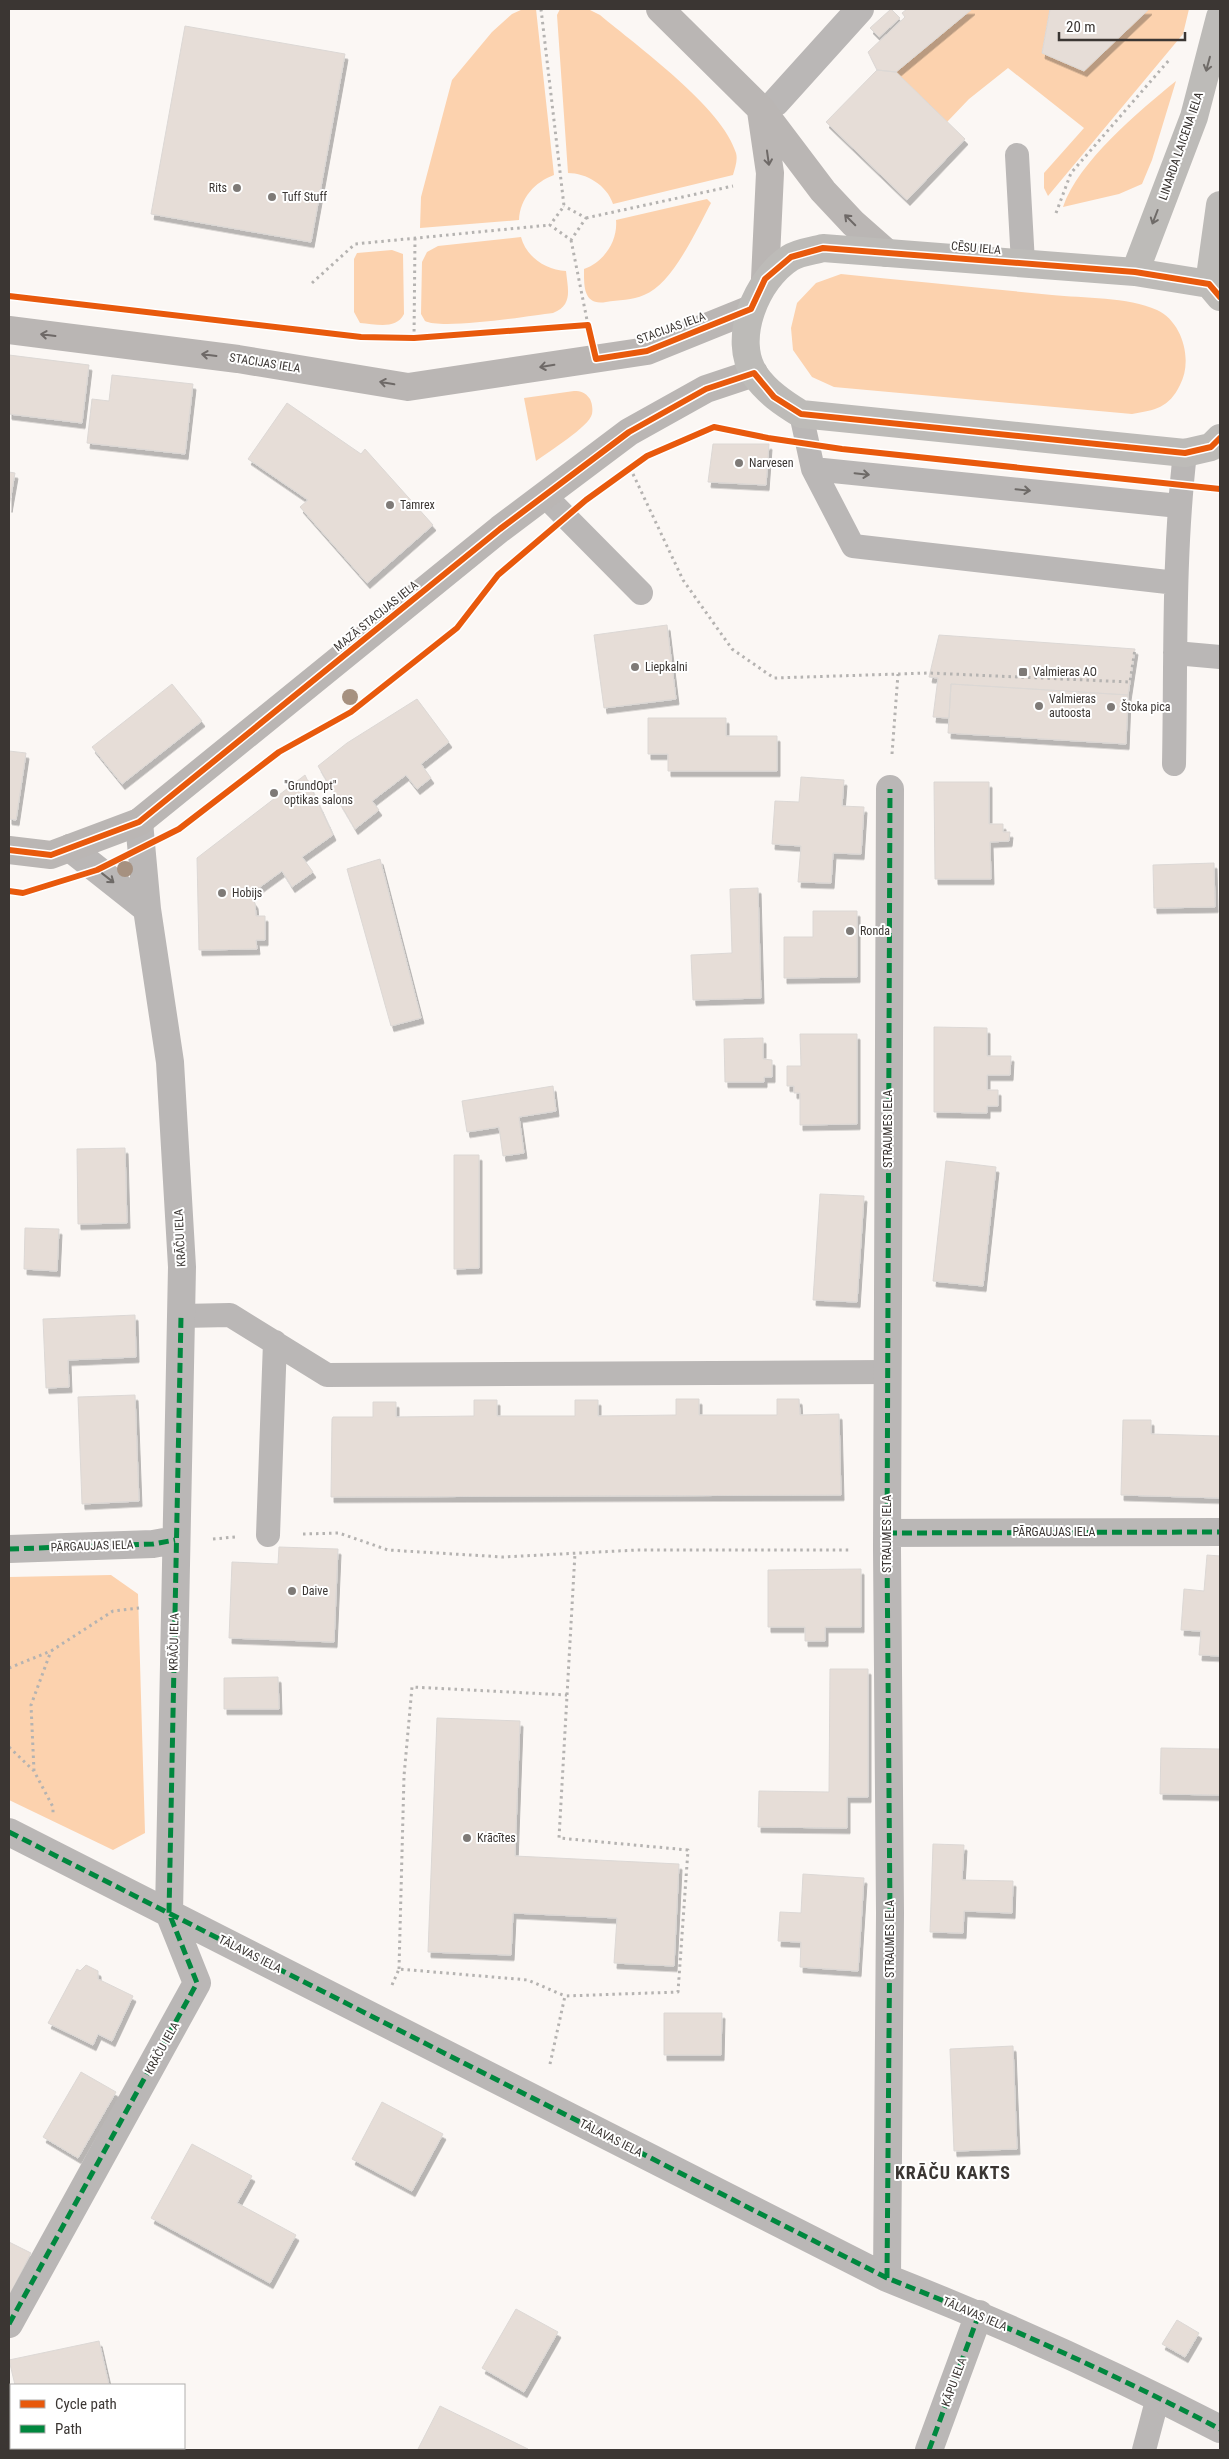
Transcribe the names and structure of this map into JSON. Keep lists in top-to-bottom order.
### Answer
{
  "streets": {
    "main road": [
      "LINARDA LAICENA IELA",
      "CĒSU IELA",
      "STACIJAS IELA",
      "MAZĀ STACIJAS IELA"
    ],
    "street": [
      "STRAUMES IELA",
      "KRĀČU IELA",
      "PĀRGAUJAS IELA",
      "TĀLAVAS IELA",
      "KĀPU IELA"
    ]
  },
  "crossings": [
    ["LINARDA LAICENA IELA", "CĒSU IELA"],
    ["CĒSU IELA", "STACIJAS IELA"],
    ["CĒSU IELA", "MAZĀ STACIJAS IELA"],
    ["MAZĀ STACIJAS IELA", "KRĀČU IELA"],
    ["STRAUMES IELA", "PĀRGAUJAS IELA"],
    ["STRAUMES IELA", "TĀLAVAS IELA"],
    ["KRĀČU IELA", "PĀRGAUJAS IELA"],
    ["KRĀČU IELA", "TĀLAVAS IELA"],
    ["TĀLAVAS IELA", "KĀPU IELA"]
  ],
  "one_way": ["STACIJAS IELA"],
  "districts": ["KRĀČU KAKTS"],
  "places": {
    "other": [
      "Rits",
      "Tuff Stuff",
      "Narvesen",
      "Tamrex",
      "Liepkalni",
      "Valmieras autoosta",
      "Štoka pica",
      "\"GrundOpt\" optikas salons",
      "Hobijs",
      "Ronda",
      "Daive",
      "Krācītes"
    ],
    "transit": ["Valmieras AO"]
  },
  "legend": ["Cycle path", "Path"],
  "scale_bar": "20 m"
}
